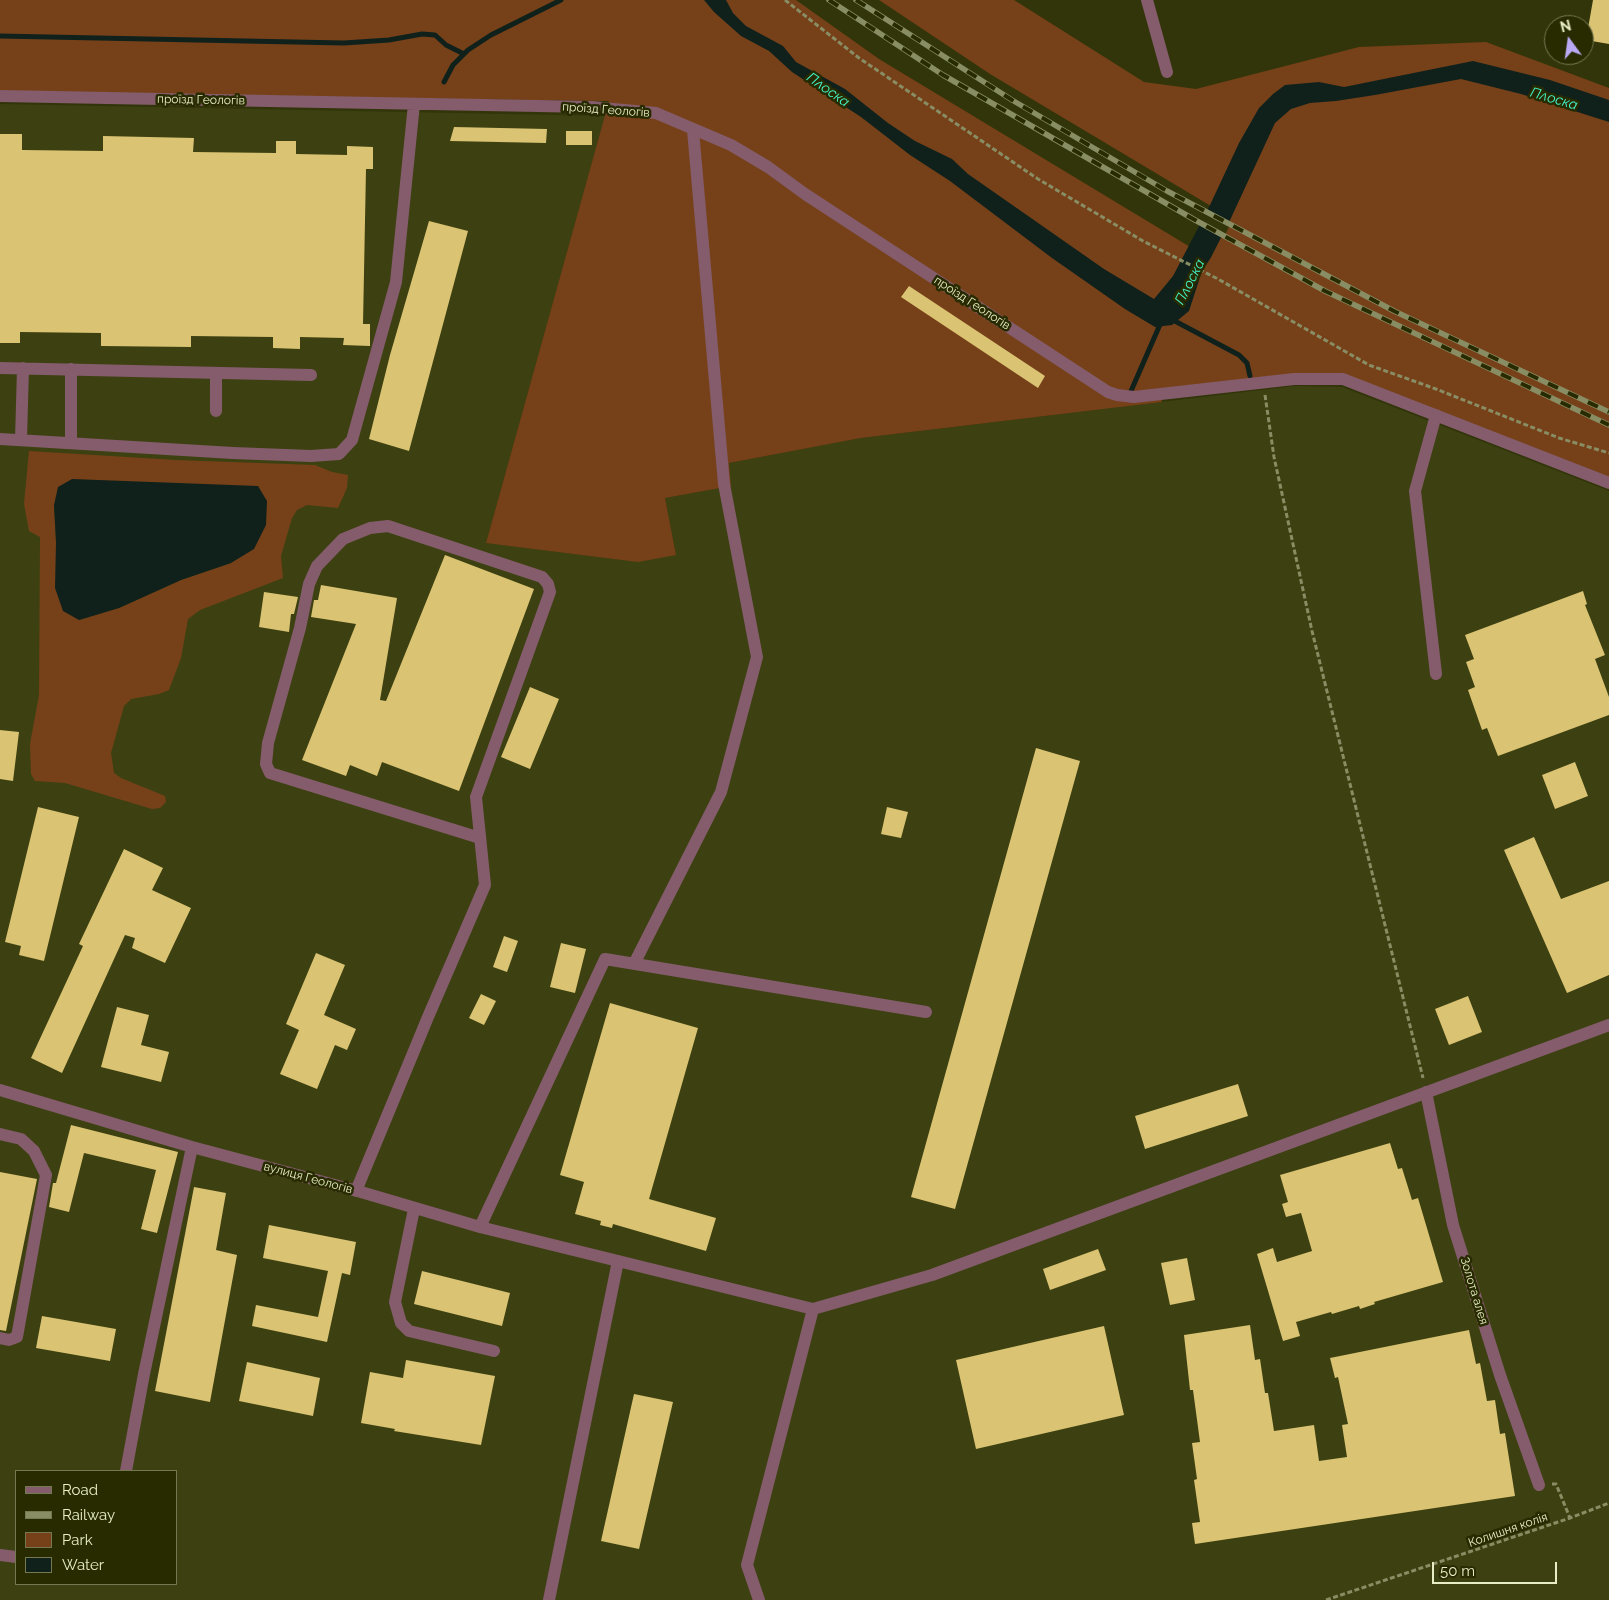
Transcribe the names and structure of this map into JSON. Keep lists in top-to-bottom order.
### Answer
{
  "streets": {
    "street": ["проїзд Геологів", "вулиця Геологів", "Золота алея"],
    "path": ["Колишня колія"]
  },
  "water": ["Плоска"],
  "legend": [
    "Road",
    "Railway",
    "Park",
    "Water"
  ],
  "scale_bar": "50 m",
  "north": "top"
}
